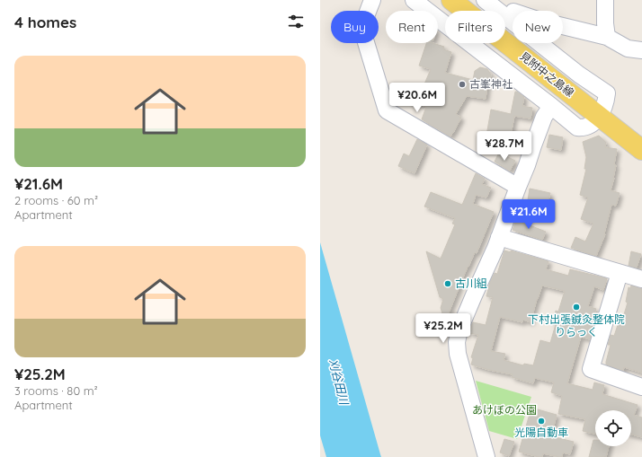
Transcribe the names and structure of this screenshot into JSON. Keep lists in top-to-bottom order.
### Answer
{
  "streets": {
    "main road": ["見附中之島線"]
  },
  "water": ["刈谷田川"],
  "parks": ["あけぼの公園"],
  "places": [
    "古峯神社",
    "古川組",
    "下村出張鍼灸整体院 りらっく",
    "光陽自動車"
  ],
  "page": {
    "heading": "4 homes",
    "chip": [
      "Buy",
      "Rent",
      "Filters",
      "New"
    ],
    "list": [
      {
        "name": "¥21.6M",
        "note": "2 rooms · 60 m² · Apartment"
      },
      {
        "name": "¥25.2M",
        "note": "3 rooms · 80 m² · Apartment"
      }
    ],
    "price": [
      "¥20.6M",
      "¥28.7M",
      "¥21.6M",
      "¥25.2M"
    ]
  }
}
